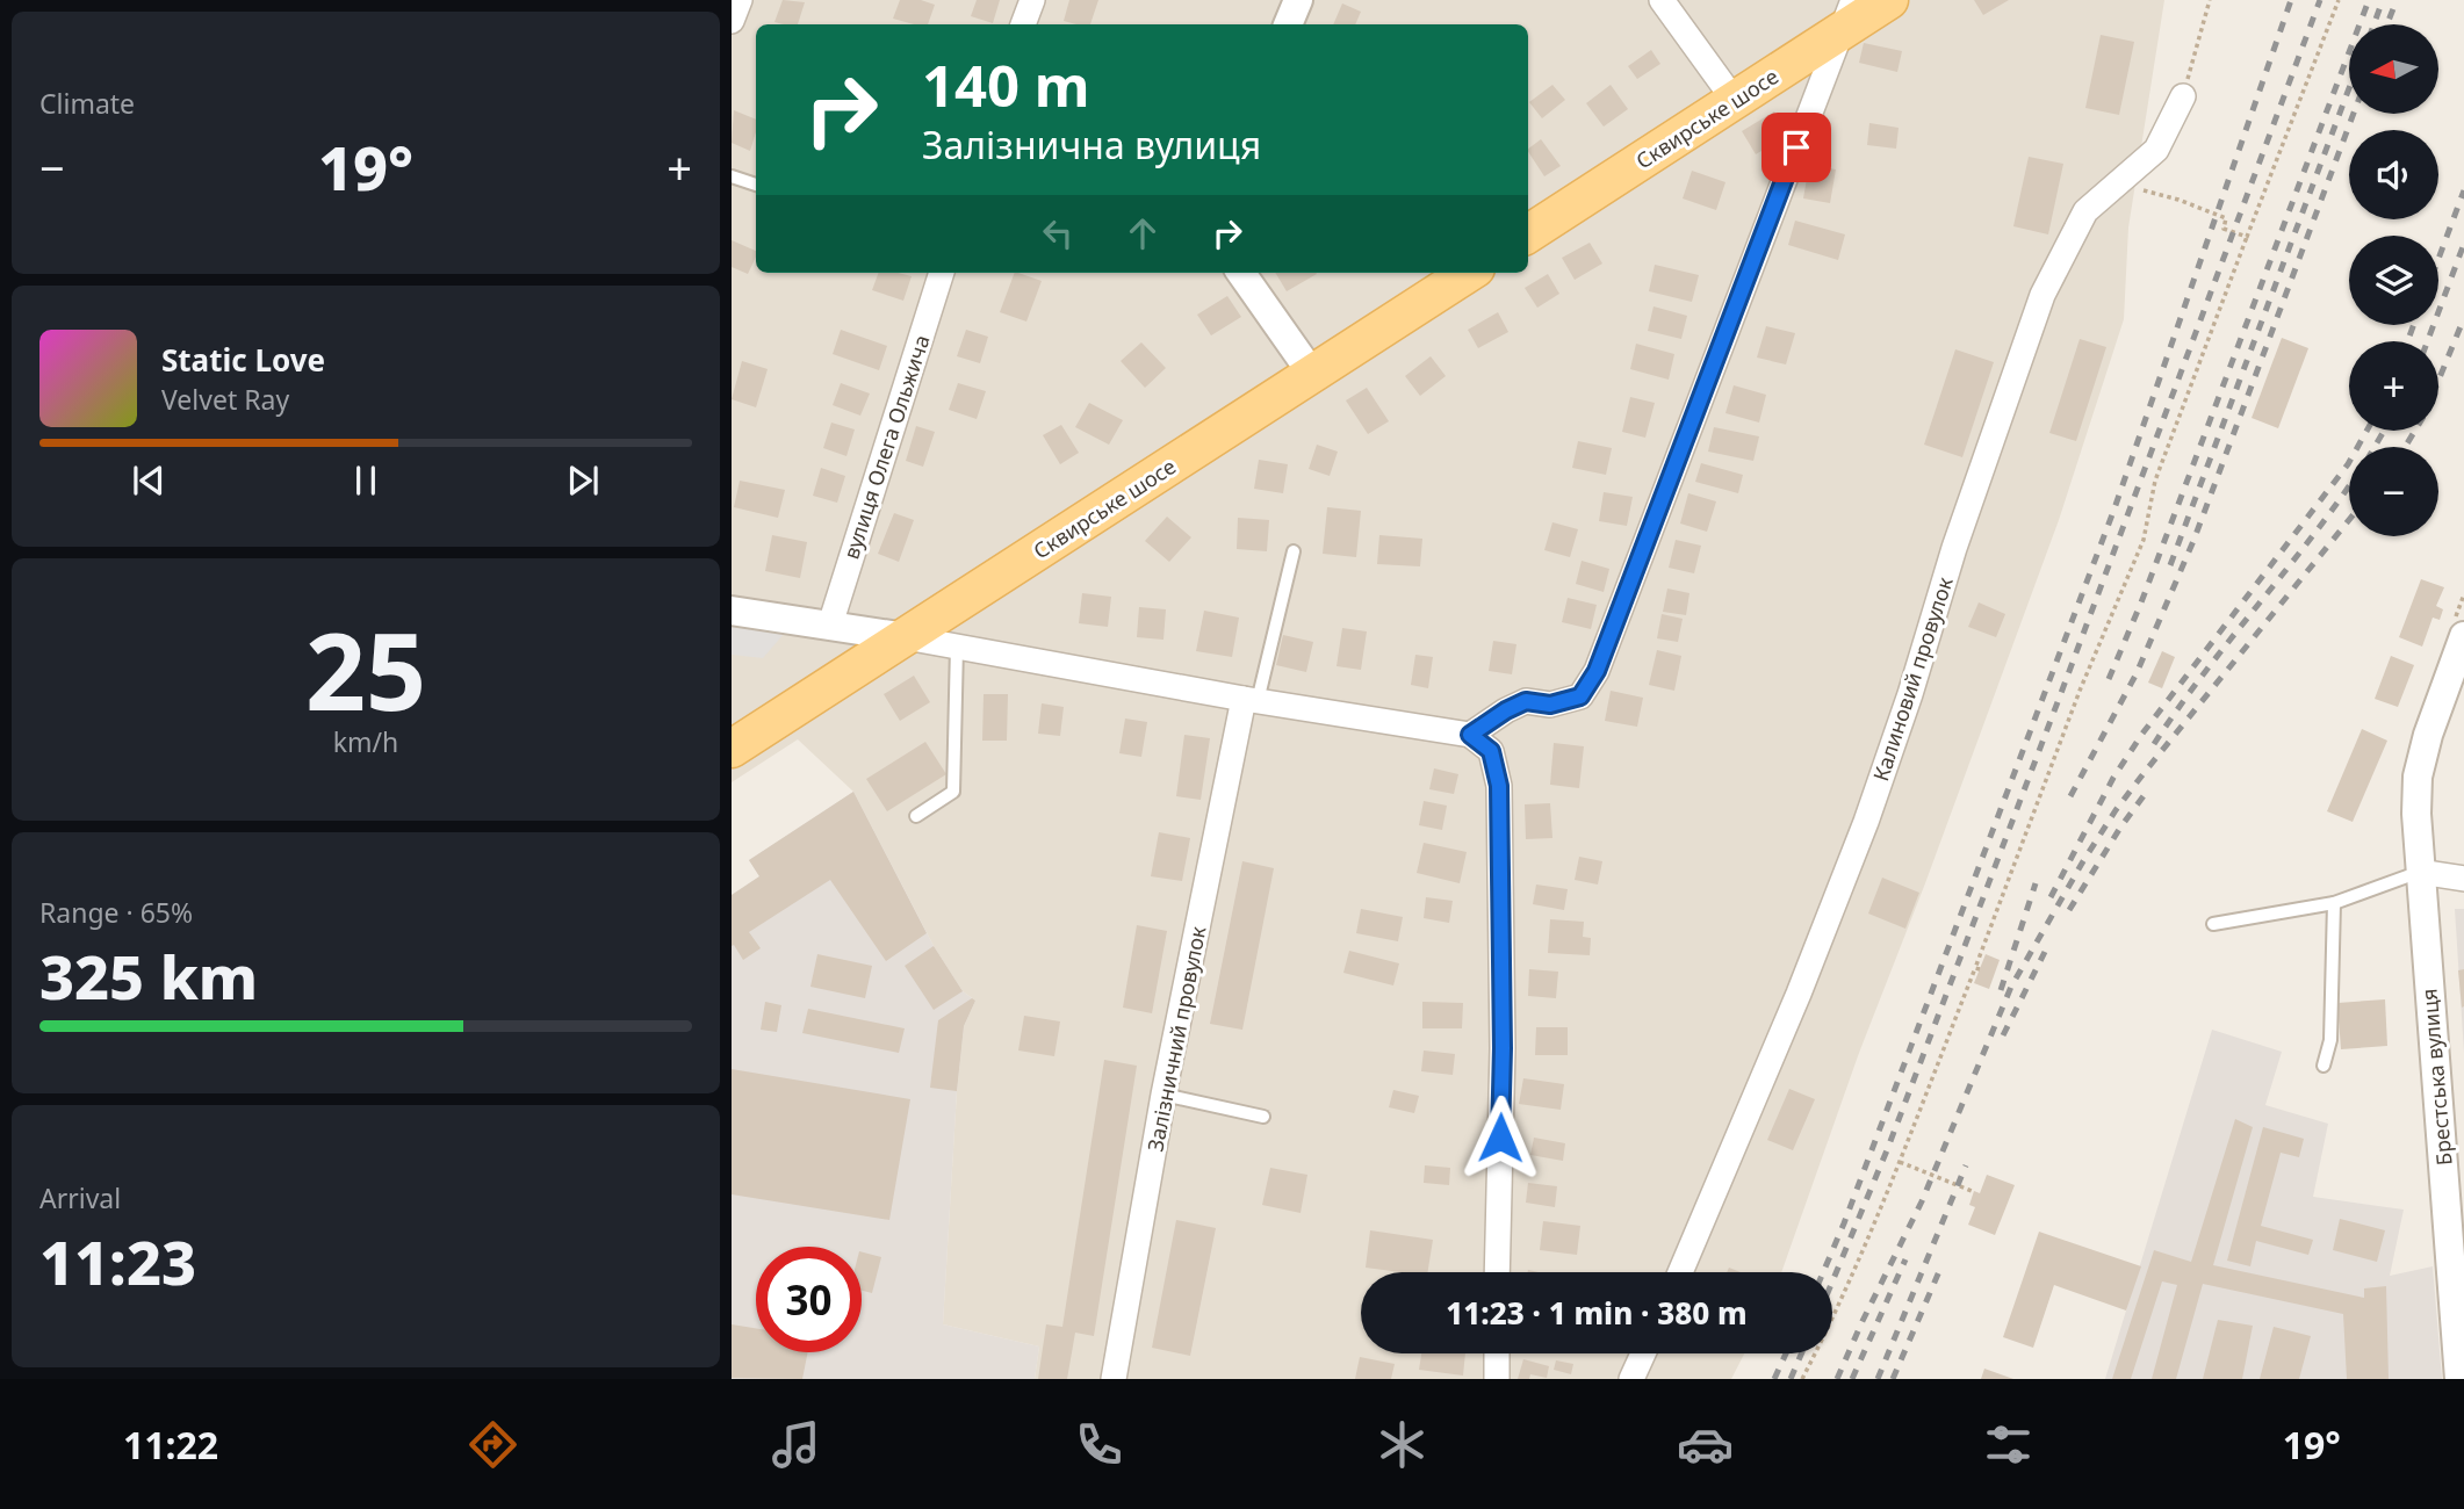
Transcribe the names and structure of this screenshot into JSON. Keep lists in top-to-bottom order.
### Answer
{
  "streets": {
    "main road": ["Сквирське шосе"],
    "street": [
      "вулиця Олега Ольжича",
      "Калиновий провулок",
      "Залізничний провулок",
      "Брестська вулиця"
    ]
  },
  "north": "left",
  "page": {
    "tile": [
      "Climate",
      ["25", "km/h"],
      ["Range · 65%", "325 km"],
      ["Arrival", "11:23"]
    ],
    "map_buttons": ["+", "−"],
    "turn": ["140 m", "Залізнична вулиця"],
    "heat": ["−", "19°", "+"],
    "song": ["Static Love", "Velvet Ray"],
    "limit": "30",
    "trip": "11:23 · 1 min · 380 m",
    "tabs": ["11:22", "19°"]
  }
}
